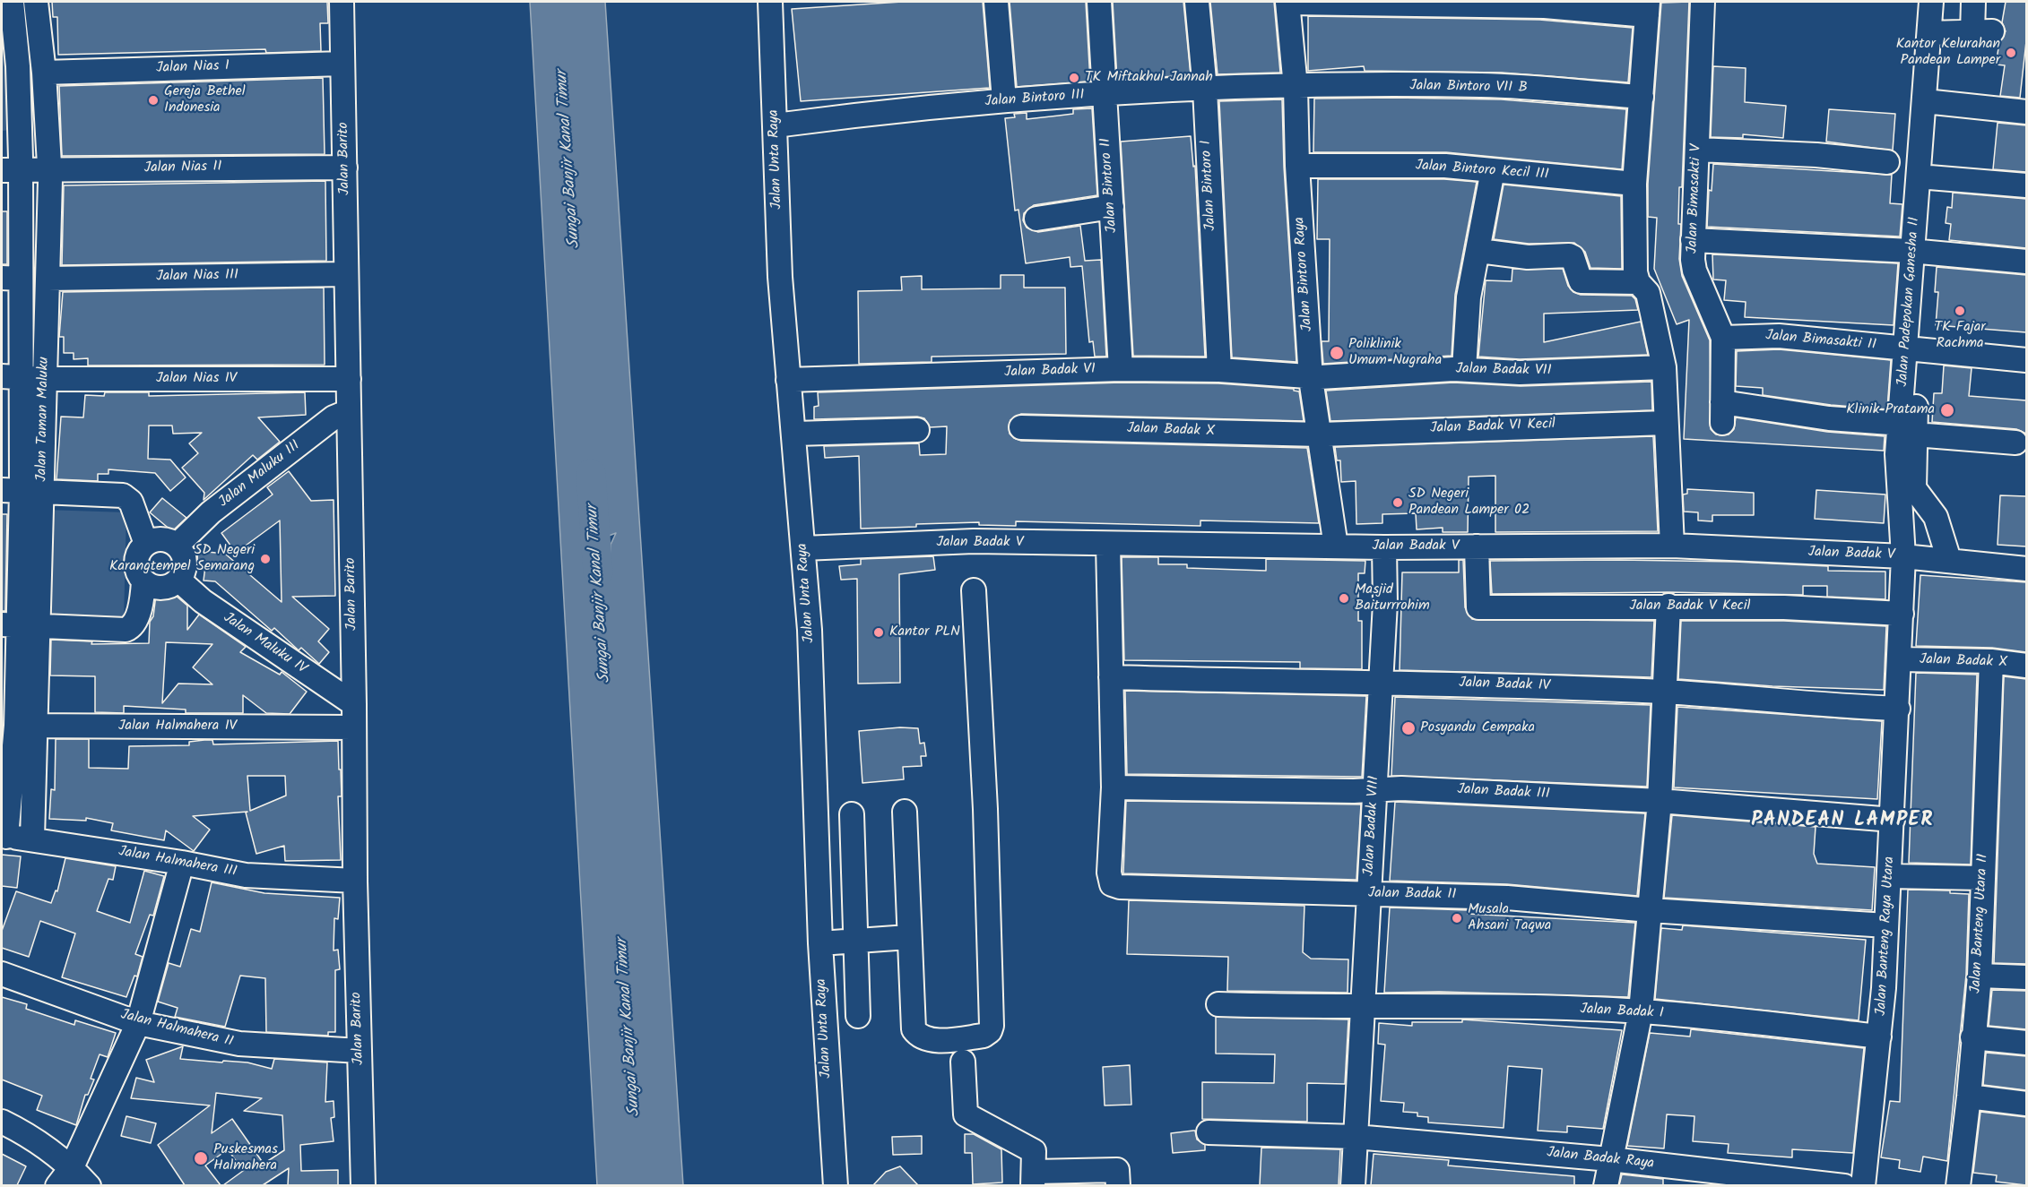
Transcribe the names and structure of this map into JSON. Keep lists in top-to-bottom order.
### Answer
{
  "streets": {
    "street": [
      "Jalan Nias I",
      "Jalan Bintoro VII B",
      "Jalan Bintoro III",
      "Jalan Barito",
      "Jalan Unta Raya",
      "Jalan Nias II",
      "Jalan Bintoro Kecil III",
      "Jalan Bintoro II",
      "Jalan Bintoro I",
      "Jalan Bimasakti V",
      "Jalan Bintoro Raya",
      "Jalan Nias III",
      "Jalan Padepokan Ganesha II",
      "Jalan Bimasakti II",
      "Jalan Badak VII",
      "Jalan Badak VI",
      "Jalan Nias IV",
      "Jalan Taman Maluku",
      "Jalan Badak VI Kecil",
      "Jalan Badak X",
      "Jalan Maluku III",
      "Jalan Badak V",
      "Jalan Badak V Kecil",
      "Jalan Maluku IV",
      "Jalan Badak IV",
      "Jalan Halmahera IV",
      "Jalan Badak III",
      "Jalan Badak VIII",
      "Jalan Halmahera III",
      "Jalan Badak II",
      "Jalan Banteng Utara II",
      "Jalan Banteng Raya Utara",
      "Jalan Badak I",
      "Jalan Halmahera II",
      "Jalan Badak Raya"
    ]
  },
  "crossings": [
    ["Jalan Nias I", "Jalan Barito"],
    ["Jalan Nias I", "Jalan Taman Maluku"],
    ["Jalan Bintoro VII B", "Jalan Bintoro III"],
    ["Jalan Bintoro VII B", "Jalan Bintoro Raya"],
    ["Jalan Bintoro III", "Jalan Unta Raya"],
    ["Jalan Bintoro III", "Jalan Bintoro II"],
    ["Jalan Bintoro III", "Jalan Bintoro I"],
    ["Jalan Bintoro III", "Jalan Bintoro Raya"],
    ["Jalan Barito", "Jalan Nias II"],
    ["Jalan Barito", "Jalan Nias III"],
    ["Jalan Barito", "Jalan Nias IV"],
    ["Jalan Barito", "Jalan Maluku III"],
    ["Jalan Barito", "Jalan Maluku IV"],
    ["Jalan Barito", "Jalan Halmahera IV"],
    ["Jalan Barito", "Jalan Halmahera III"],
    ["Jalan Barito", "Jalan Halmahera II"],
    ["Jalan Unta Raya", "Jalan Badak VI"],
    ["Jalan Unta Raya", "Jalan Badak V"],
    ["Jalan Nias II", "Jalan Taman Maluku"],
    ["Jalan Bintoro Kecil III", "Jalan Bintoro Raya"],
    ["Jalan Bintoro II", "Jalan Badak VI"],
    ["Jalan Bintoro I", "Jalan Badak VI"],
    ["Jalan Bimasakti V", "Jalan Padepokan Ganesha II"],
    ["Jalan Bimasakti V", "Jalan Bimasakti II"],
    ["Jalan Bintoro Raya", "Jalan Badak VII"],
    ["Jalan Bintoro Raya", "Jalan Badak VI"],
    ["Jalan Bintoro Raya", "Jalan Badak VI Kecil"],
    ["Jalan Bintoro Raya", "Jalan Badak X"],
    ["Jalan Bintoro Raya", "Jalan Badak V"],
    ["Jalan Nias III", "Jalan Taman Maluku"],
    ["Jalan Padepokan Ganesha II", "Jalan Bimasakti II"],
    ["Jalan Padepokan Ganesha II", "Jalan Badak V"],
    ["Jalan Padepokan Ganesha II", "Jalan Banteng Raya Utara"],
    ["Jalan Badak VII", "Jalan Badak VI"],
    ["Jalan Nias IV", "Jalan Taman Maluku"],
    ["Jalan Taman Maluku", "Jalan Halmahera IV"],
    ["Jalan Taman Maluku", "Jalan Halmahera III"],
    ["Jalan Badak VI Kecil", "Jalan Badak X"],
    ["Jalan Badak X", "Jalan Banteng Utara II"],
    ["Jalan Badak X", "Jalan Banteng Raya Utara"],
    ["Jalan Maluku III", "Jalan Maluku IV"],
    ["Jalan Badak V", "Jalan Badak V Kecil"],
    ["Jalan Badak V", "Jalan Badak VIII"],
    ["Jalan Badak V", "Jalan Banteng Raya Utara"],
    ["Jalan Badak V Kecil", "Jalan Banteng Raya Utara"],
    ["Jalan Badak IV", "Jalan Badak VIII"],
    ["Jalan Badak IV", "Jalan Banteng Raya Utara"],
    ["Jalan Badak III", "Jalan Badak VIII"],
    ["Jalan Badak III", "Jalan Badak II"],
    ["Jalan Badak III", "Jalan Banteng Raya Utara"],
    ["Jalan Badak VIII", "Jalan Badak II"],
    ["Jalan Badak VIII", "Jalan Badak I"],
    ["Jalan Badak VIII", "Jalan Badak Raya"],
    ["Jalan Badak II", "Jalan Banteng Raya Utara"],
    ["Jalan Banteng Raya Utara", "Jalan Badak I"]
  ],
  "districts": ["PANDEAN LAMPER"],
  "water": ["Sungai Banjir Kanal Timur"],
  "places": [
    "Kantor Kelurahan Pandean Lamper",
    "TK Miftakhul Jannah",
    "Gereja Bethel Indonesia",
    "TK Fajar Rachma",
    "Poliklinik Umum Nugraha",
    "Klinik Pratama",
    "SD Negeri Pandean Lamper 02",
    "SD Negeri Karangtempel Semarang",
    "Masjid Baiturrrohim",
    "Kantor PLN",
    "Posyandu Cempaka",
    "Musala Ahsani Taqwa",
    "Puskesmas Halmahera"
  ]
}
